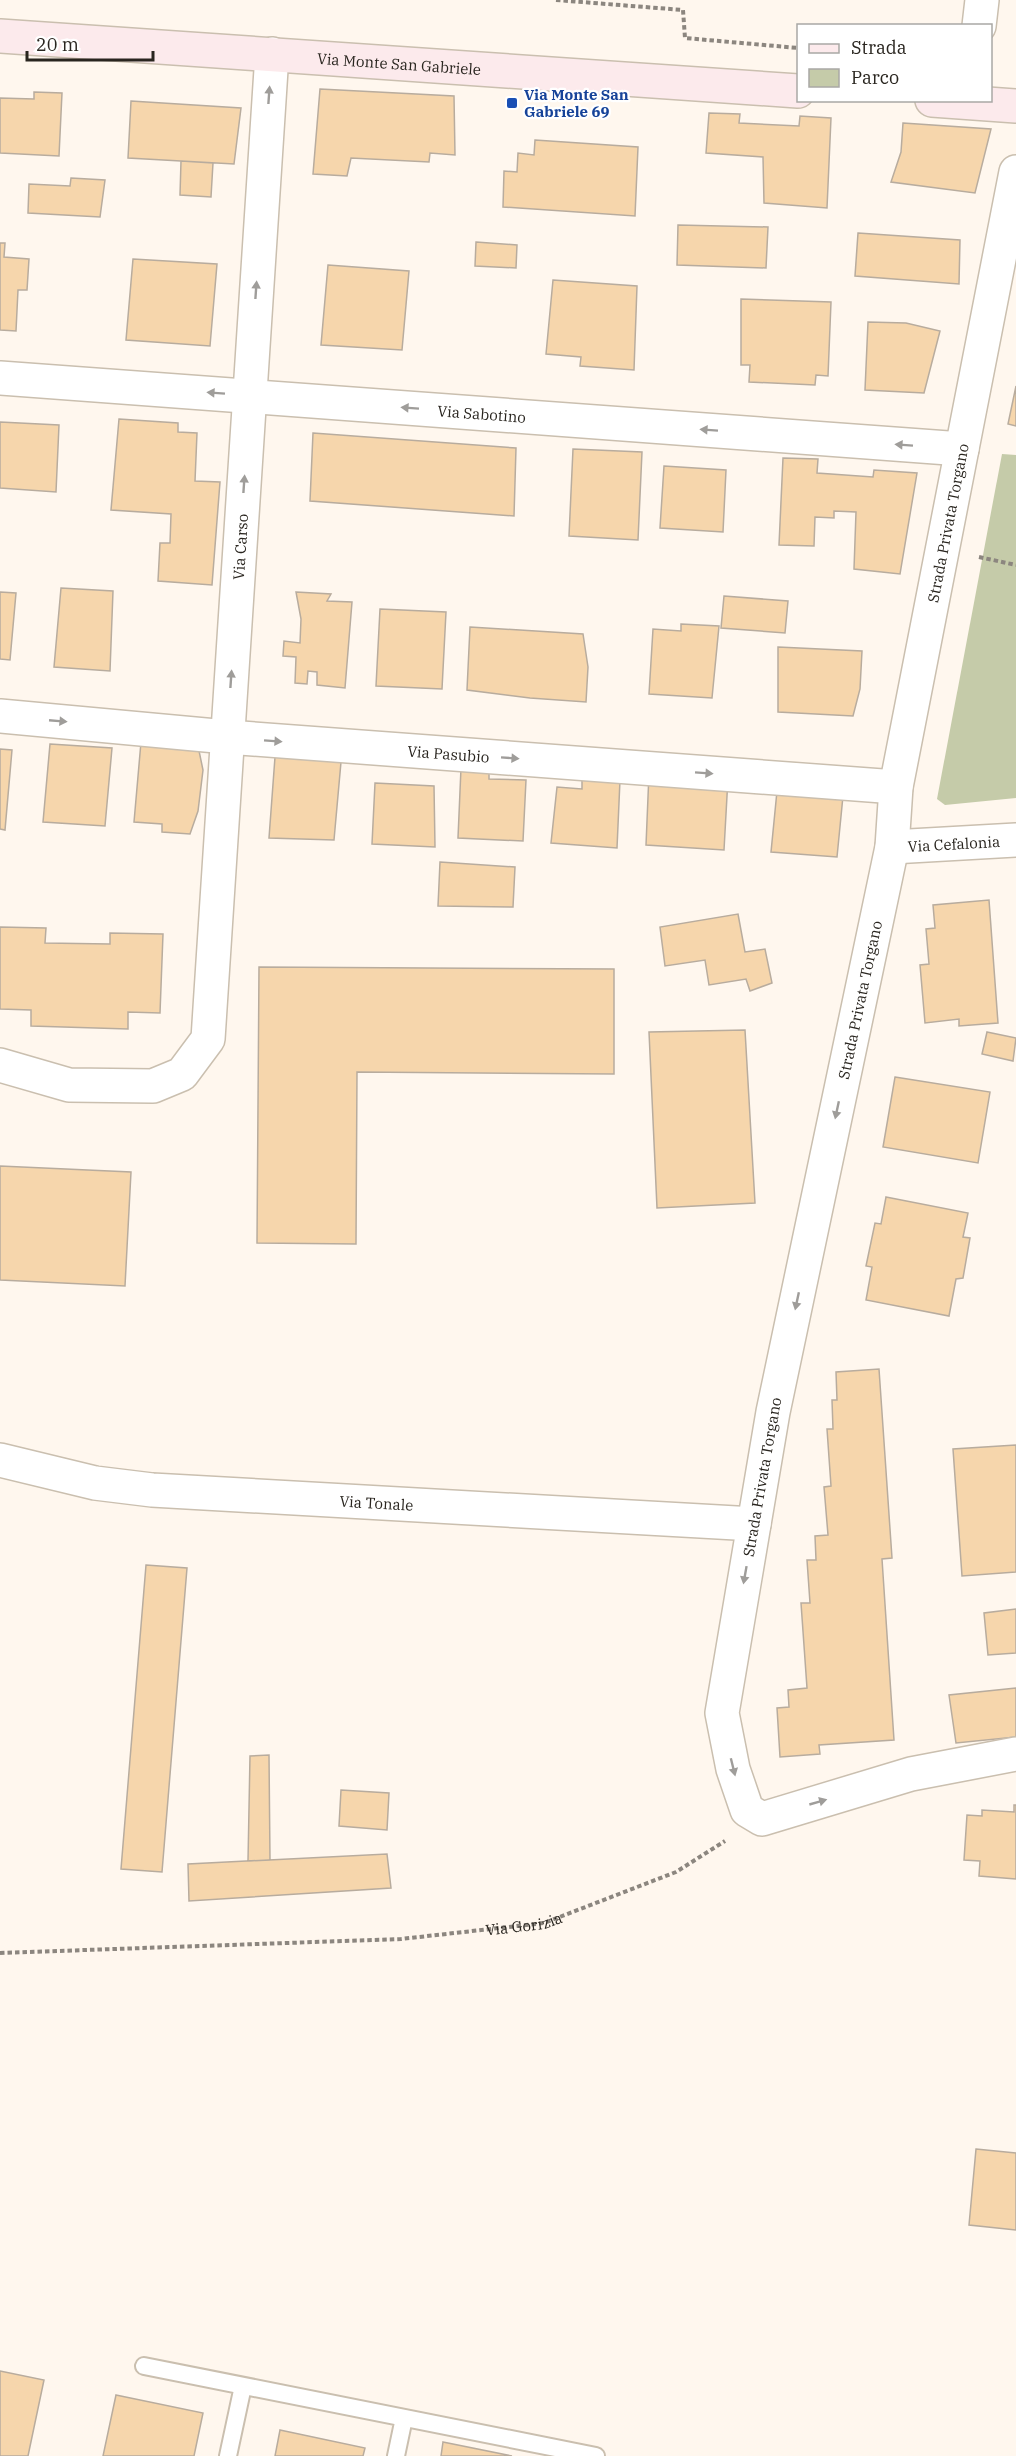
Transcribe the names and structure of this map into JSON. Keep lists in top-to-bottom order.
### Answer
{
  "streets": {
    "street": [
      "Via Monte San Gabriele",
      "Via Sabotino",
      "Strada Privata Torgano",
      "Via Carso",
      "Via Pasubio",
      "Via Cefalonia",
      "Via Tonale"
    ],
    "path": ["Via Gorizia"]
  },
  "crossings": [
    ["Via Monte San Gabriele", "Via Carso"],
    ["Via Sabotino", "Strada Privata Torgano"],
    ["Via Sabotino", "Via Carso"],
    ["Strada Privata Torgano", "Via Pasubio"],
    ["Strada Privata Torgano", "Via Cefalonia"],
    ["Strada Privata Torgano", "Via Tonale"],
    ["Strada Privata Torgano", "Via Gorizia"],
    ["Via Carso", "Via Pasubio"]
  ],
  "one_way": [
    "Via Sabotino",
    "Strada Privata Torgano",
    "Via Carso",
    "Via Pasubio"
  ],
  "places": {
    "transit": ["Via Monte San Gabriele 69"]
  },
  "legend": ["Strada", "Parco"],
  "scale_bar": "20 m"
}
